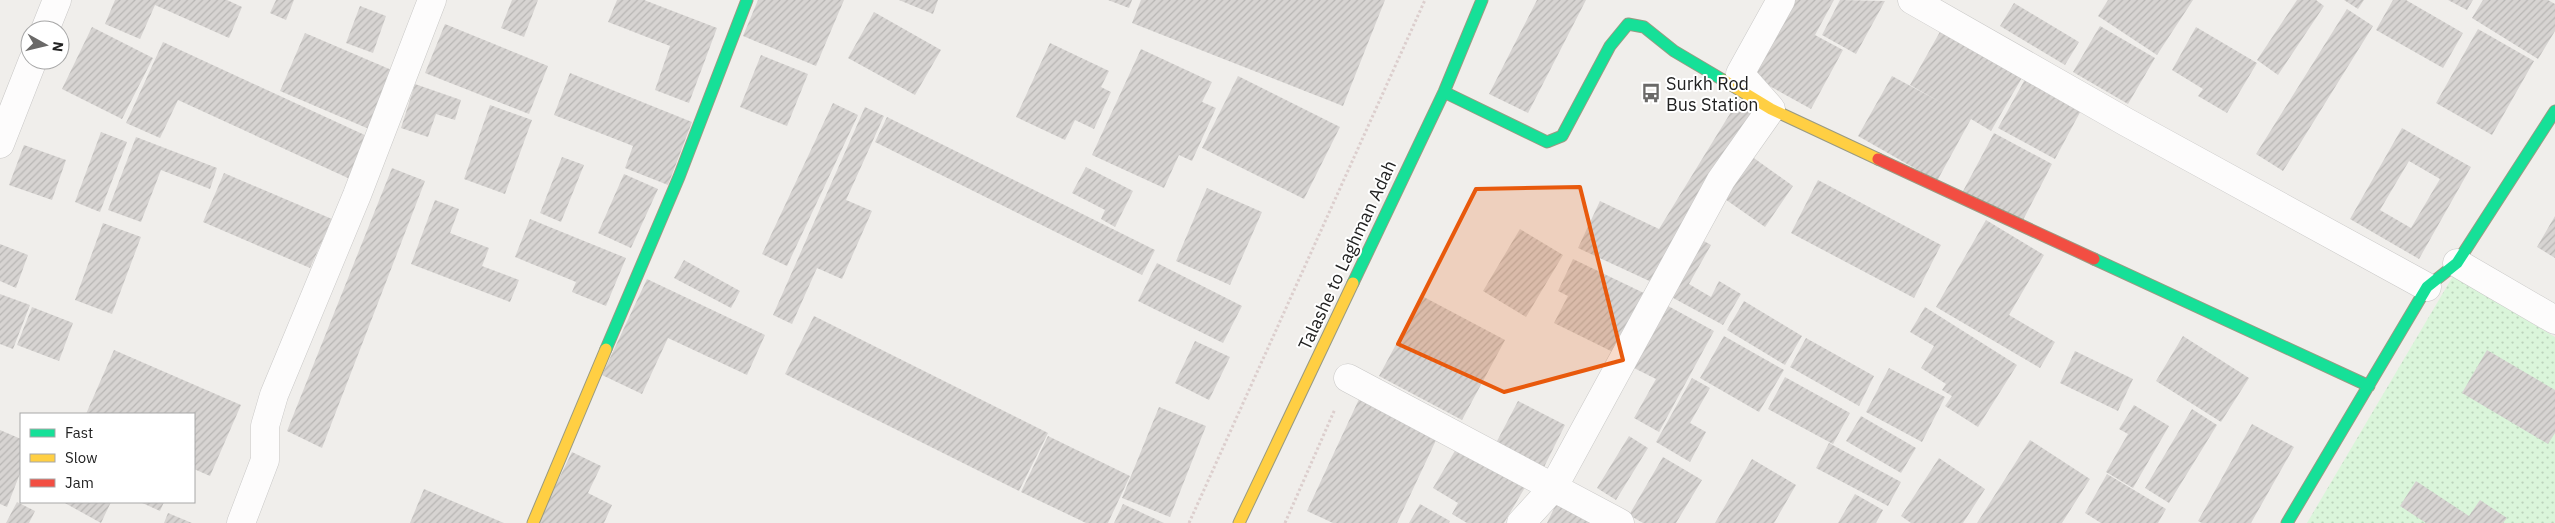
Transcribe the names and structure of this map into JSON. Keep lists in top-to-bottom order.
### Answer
{
  "streets": {
    "street": ["Talashe to Laghman Adah"]
  },
  "places": {
    "bus stop": ["Surkh Rod Bus Station"]
  },
  "legend": ["Fast", "Slow", "Jam"],
  "north": "right"
}
